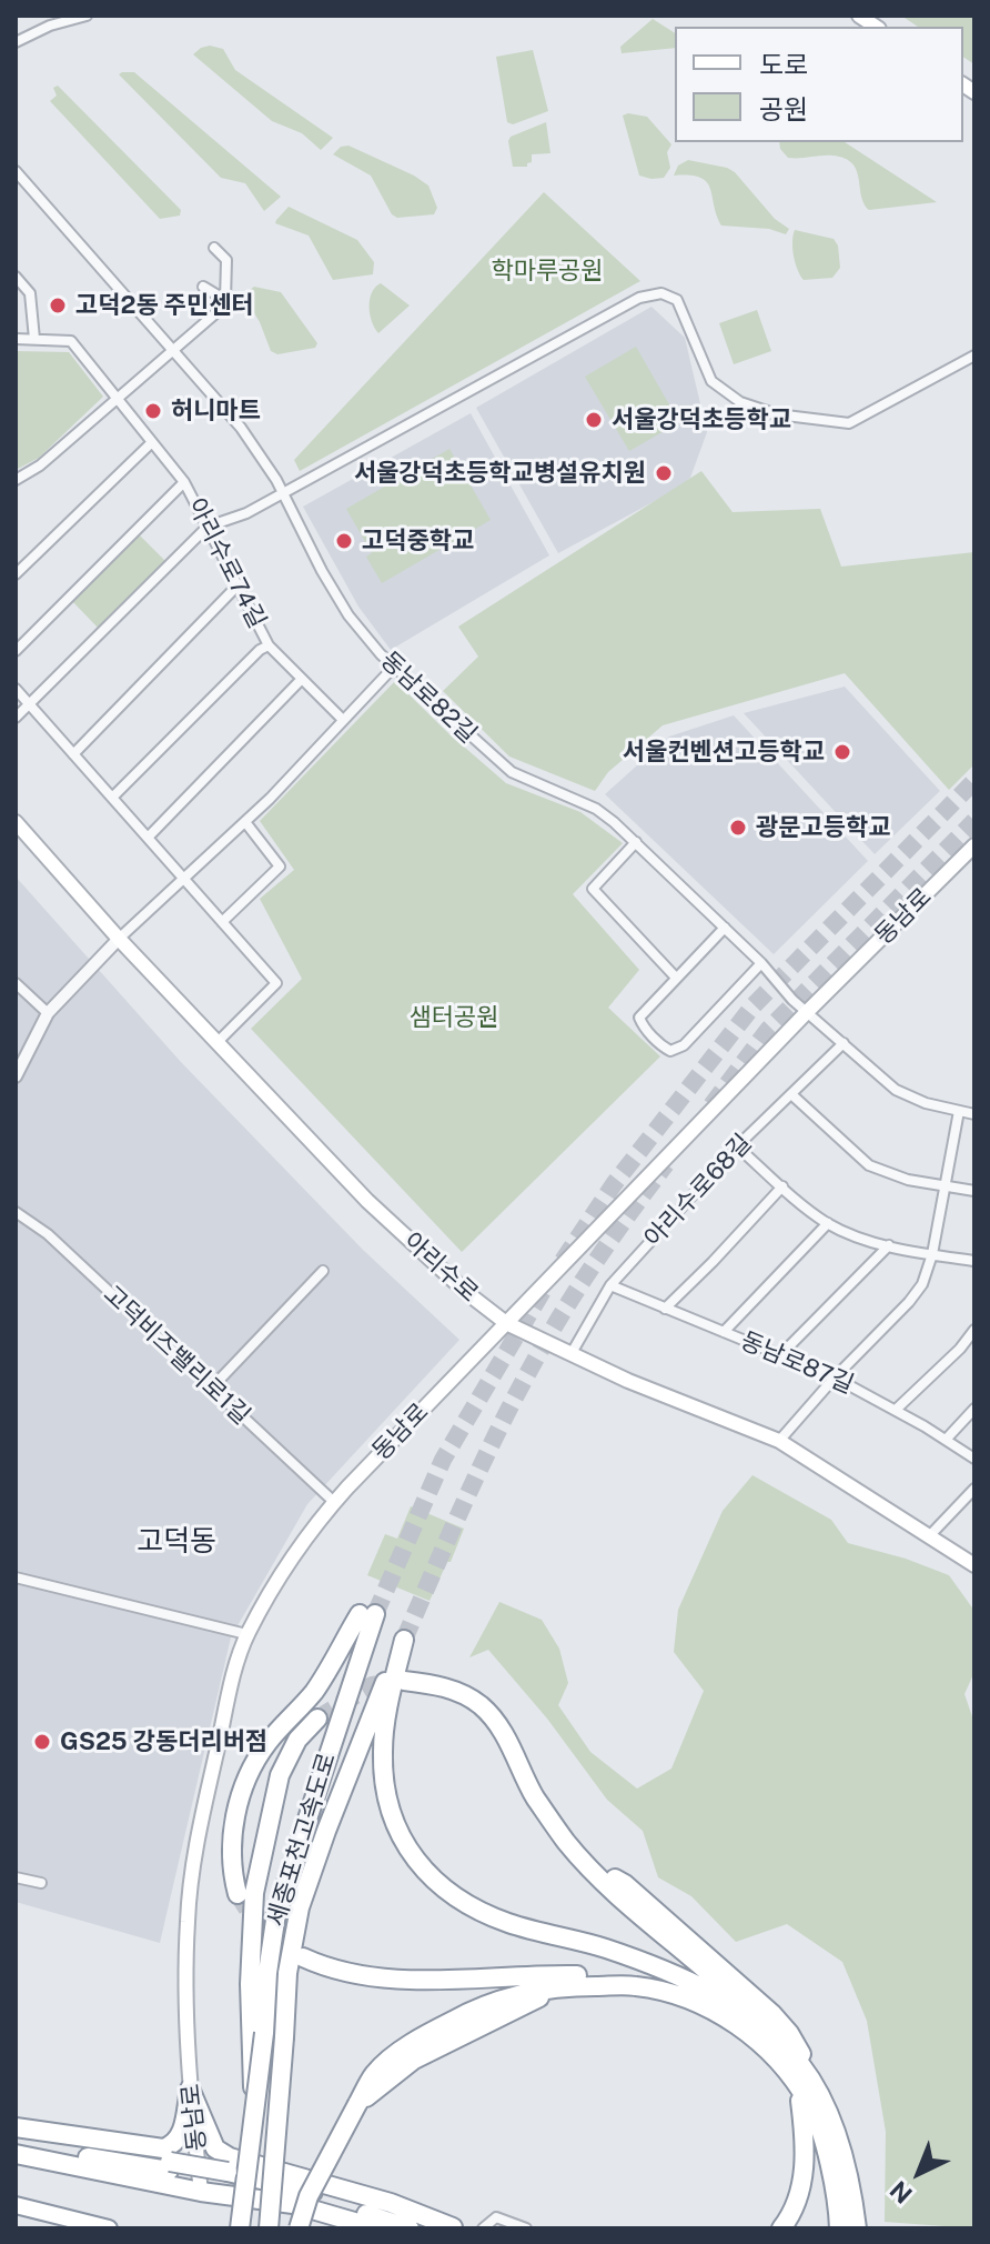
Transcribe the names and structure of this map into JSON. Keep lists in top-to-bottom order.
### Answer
{
  "streets": {
    "highway": ["세종포천고속도로"],
    "main road": ["동남로", "아리수로"],
    "street": [
      "아리수로74길",
      "동남로82길",
      "아리수로68길",
      "고덕비즈밸리로1길",
      "동남로87길"
    ]
  },
  "crossings": [
    ["동남로82길", "동남로"],
    ["동남로82길", "아리수로68길"],
    ["동남로", "아리수로"],
    ["동남로", "고덕비즈밸리로1길"],
    ["아리수로68길", "아리수로"],
    ["아리수로68길", "동남로87길"]
  ],
  "districts": ["고덕동"],
  "parks": ["학마루공원", "샘터공원"],
  "places": [
    "고덕2동 주민센터",
    "허니마트",
    "서울강덕초등학교",
    "서울강덕초등학교병설유치원",
    "고덕중학교",
    "서울컨벤션고등학교",
    "광문고등학교",
    "GS25 강동더리버점"
  ],
  "legend": ["도로", "공원"],
  "north": "bottom left"
}
